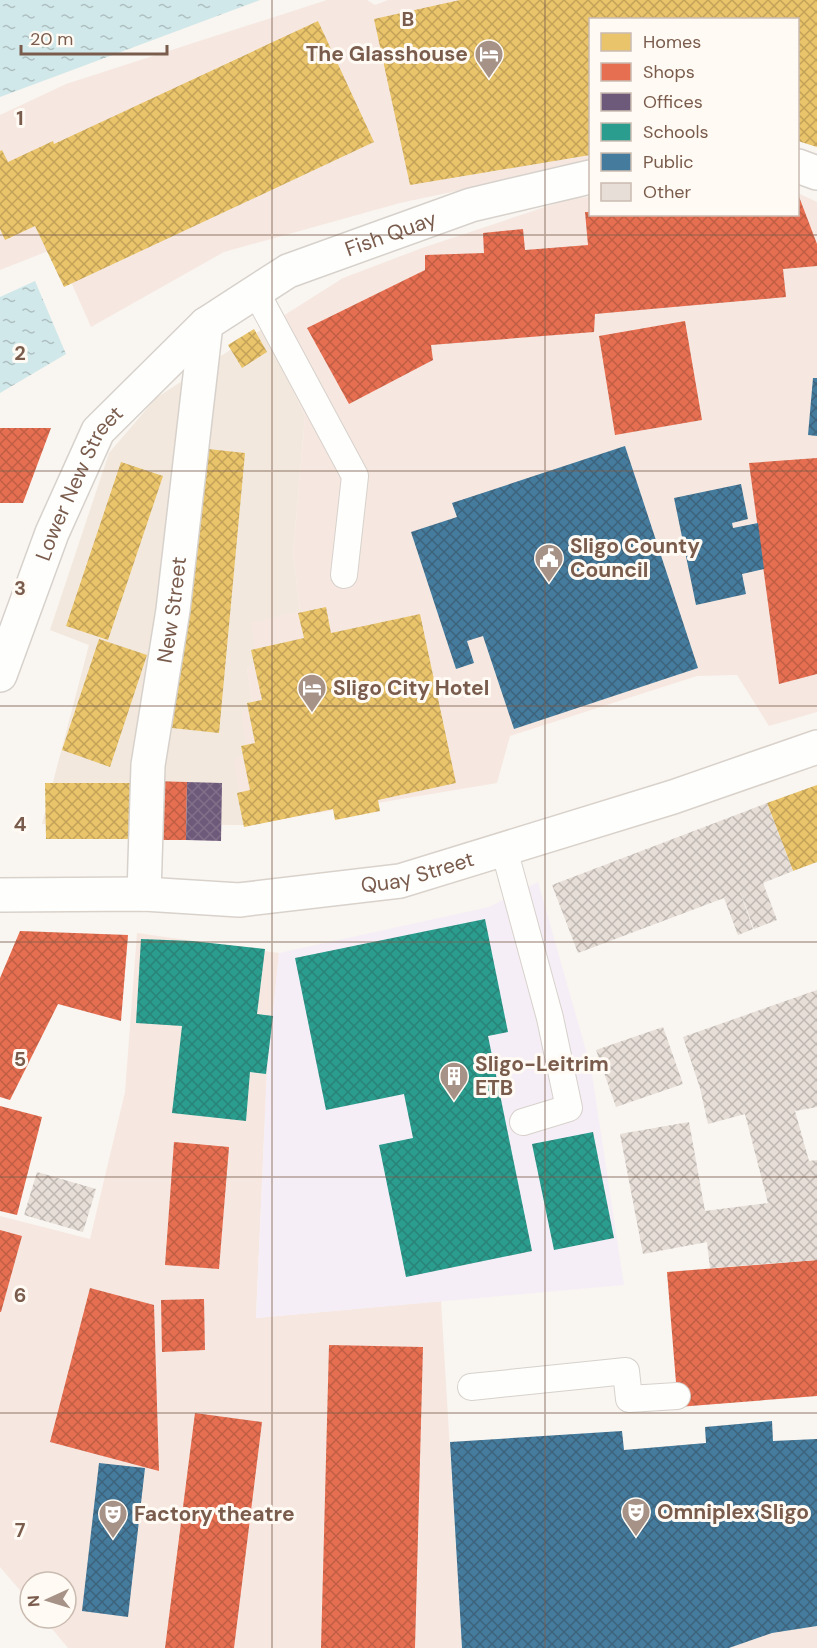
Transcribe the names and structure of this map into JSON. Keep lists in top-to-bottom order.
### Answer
{
  "streets": {
    "street": [
      "Fish Quay",
      "Lower New Street",
      "New Street",
      "Quay Street"
    ]
  },
  "crossings": [
    ["Fish Quay", "Lower New Street"],
    ["Fish Quay", "New Street"],
    ["Lower New Street", "New Street"],
    ["New Street", "Quay Street"]
  ],
  "places": {
    "hotel": ["The Glasshouse", "Sligo City Hotel"],
    "public building": ["Sligo County Council"],
    "building": ["Sligo-Leitrim ETB"],
    "theatre": ["Omniplex Sligo", "Factory theatre"]
  },
  "legend": [
    "Homes",
    "Shops",
    "Offices",
    "Schools",
    "Public",
    "Other"
  ],
  "scale_bar": "20 m",
  "north": "left",
  "grid": {
    "columns": ["B"],
    "rows": [
      "1",
      "2",
      "3",
      "4",
      "5",
      "6",
      "7"
    ]
  }
}
